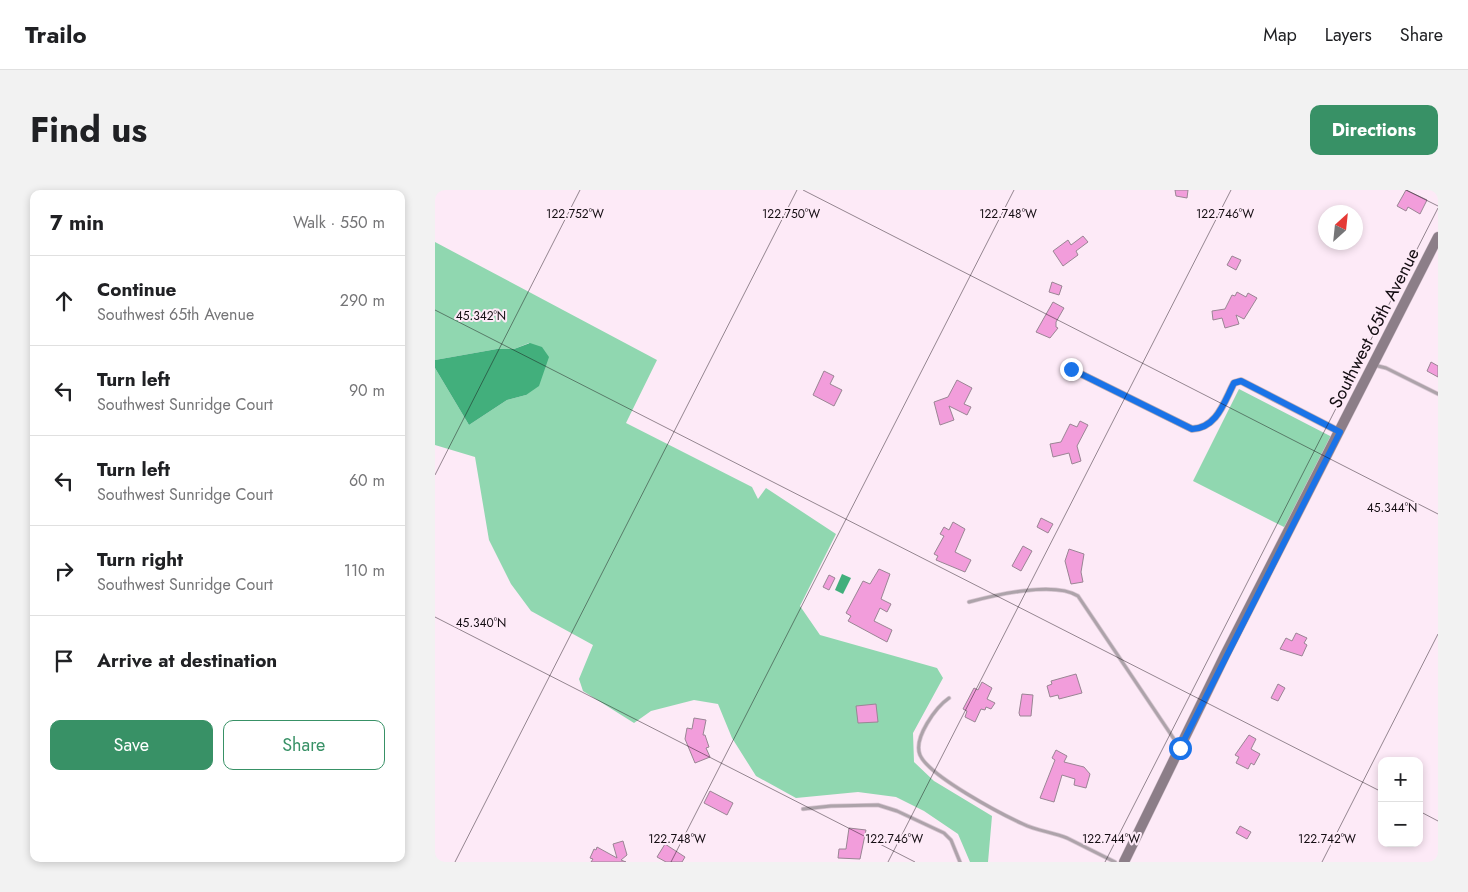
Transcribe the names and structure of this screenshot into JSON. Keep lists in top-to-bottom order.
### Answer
{
  "streets": {
    "main road": ["Southwest 65th Avenue"]
  },
  "north": "top right",
  "page": {
    "header": "Trailo",
    "nav": ["Map", "Layers", "Share"],
    "title": "Find us",
    "buttons": [
      "Directions",
      ["Save", "Share"]
    ],
    "heading": ["7 min", "Walk · 550 m"],
    "list": [
      ["Continue", "Southwest 65th Avenue", "290 m"],
      ["Turn left", "Southwest Sunridge Court", "90 m"],
      ["Turn left", "Southwest Sunridge Court", "60 m"],
      ["Turn right", "Southwest Sunridge Court", "110 m"],
      "Arrive at destination"
    ],
    "map_buttons": ["+", "−"]
  },
  "coordinates": [
    "122.752°W",
    "122.750°W",
    "122.748°W",
    "122.746°W",
    "45.342°N",
    "45.344°N",
    "45.340°N",
    "122.744°W",
    "122.742°W"
  ]
}
